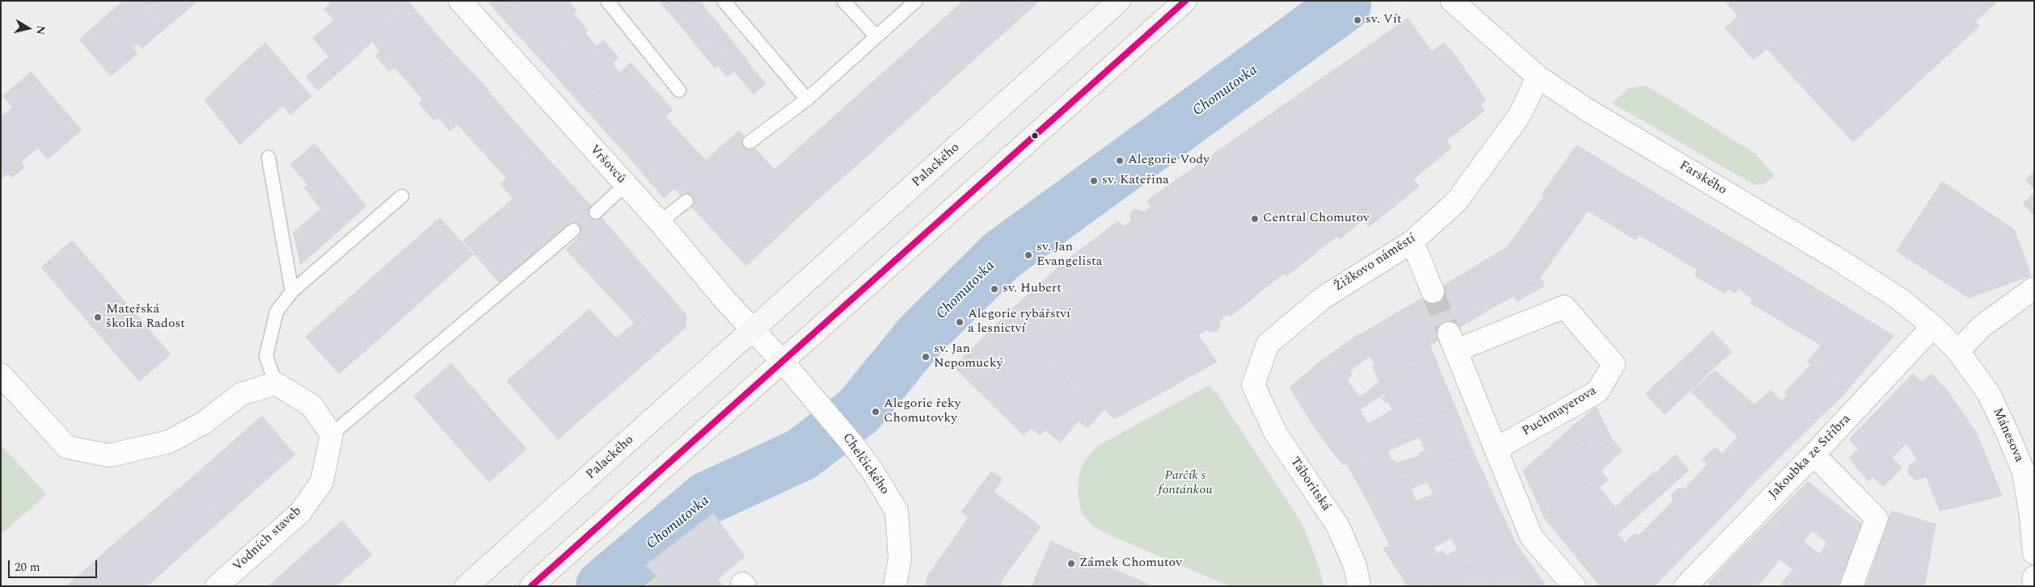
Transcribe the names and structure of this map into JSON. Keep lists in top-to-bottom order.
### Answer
{
  "streets": {
    "main road": ["Palackého"],
    "street": [
      "Vršovců",
      "Farského",
      "Žižkovo náměstí",
      "Puchmayerova",
      "Mánesova",
      "Jakoubka ze Stříbra",
      "Chelčického",
      "Táboritská",
      "Vodních staveb"
    ]
  },
  "crossings": [
    ["Vršovců", "Palackého"],
    ["Farského", "Žižkovo náměstí"],
    ["Farského", "Mánesova"],
    ["Farského", "Jakoubka ze Stříbra"],
    ["Žižkovo náměstí", "Táboritská"]
  ],
  "water": ["Chomutovka"],
  "parks": ["Parčík s fontánkou"],
  "places": [
    "sv. Vít",
    "Alegorie Vody",
    "sv. Kateřina",
    "Central Chomutov",
    "sv. Jan Evangelista",
    "sv. Hubert",
    "Mateřská školka Radost",
    "Alegorie rybářství a lesnictví",
    "sv. Jan Nepomucký",
    "Alegorie řeky Chomutovky",
    "Zámek Chomutov"
  ],
  "scale_bar": "20 m",
  "north": "right"
}
